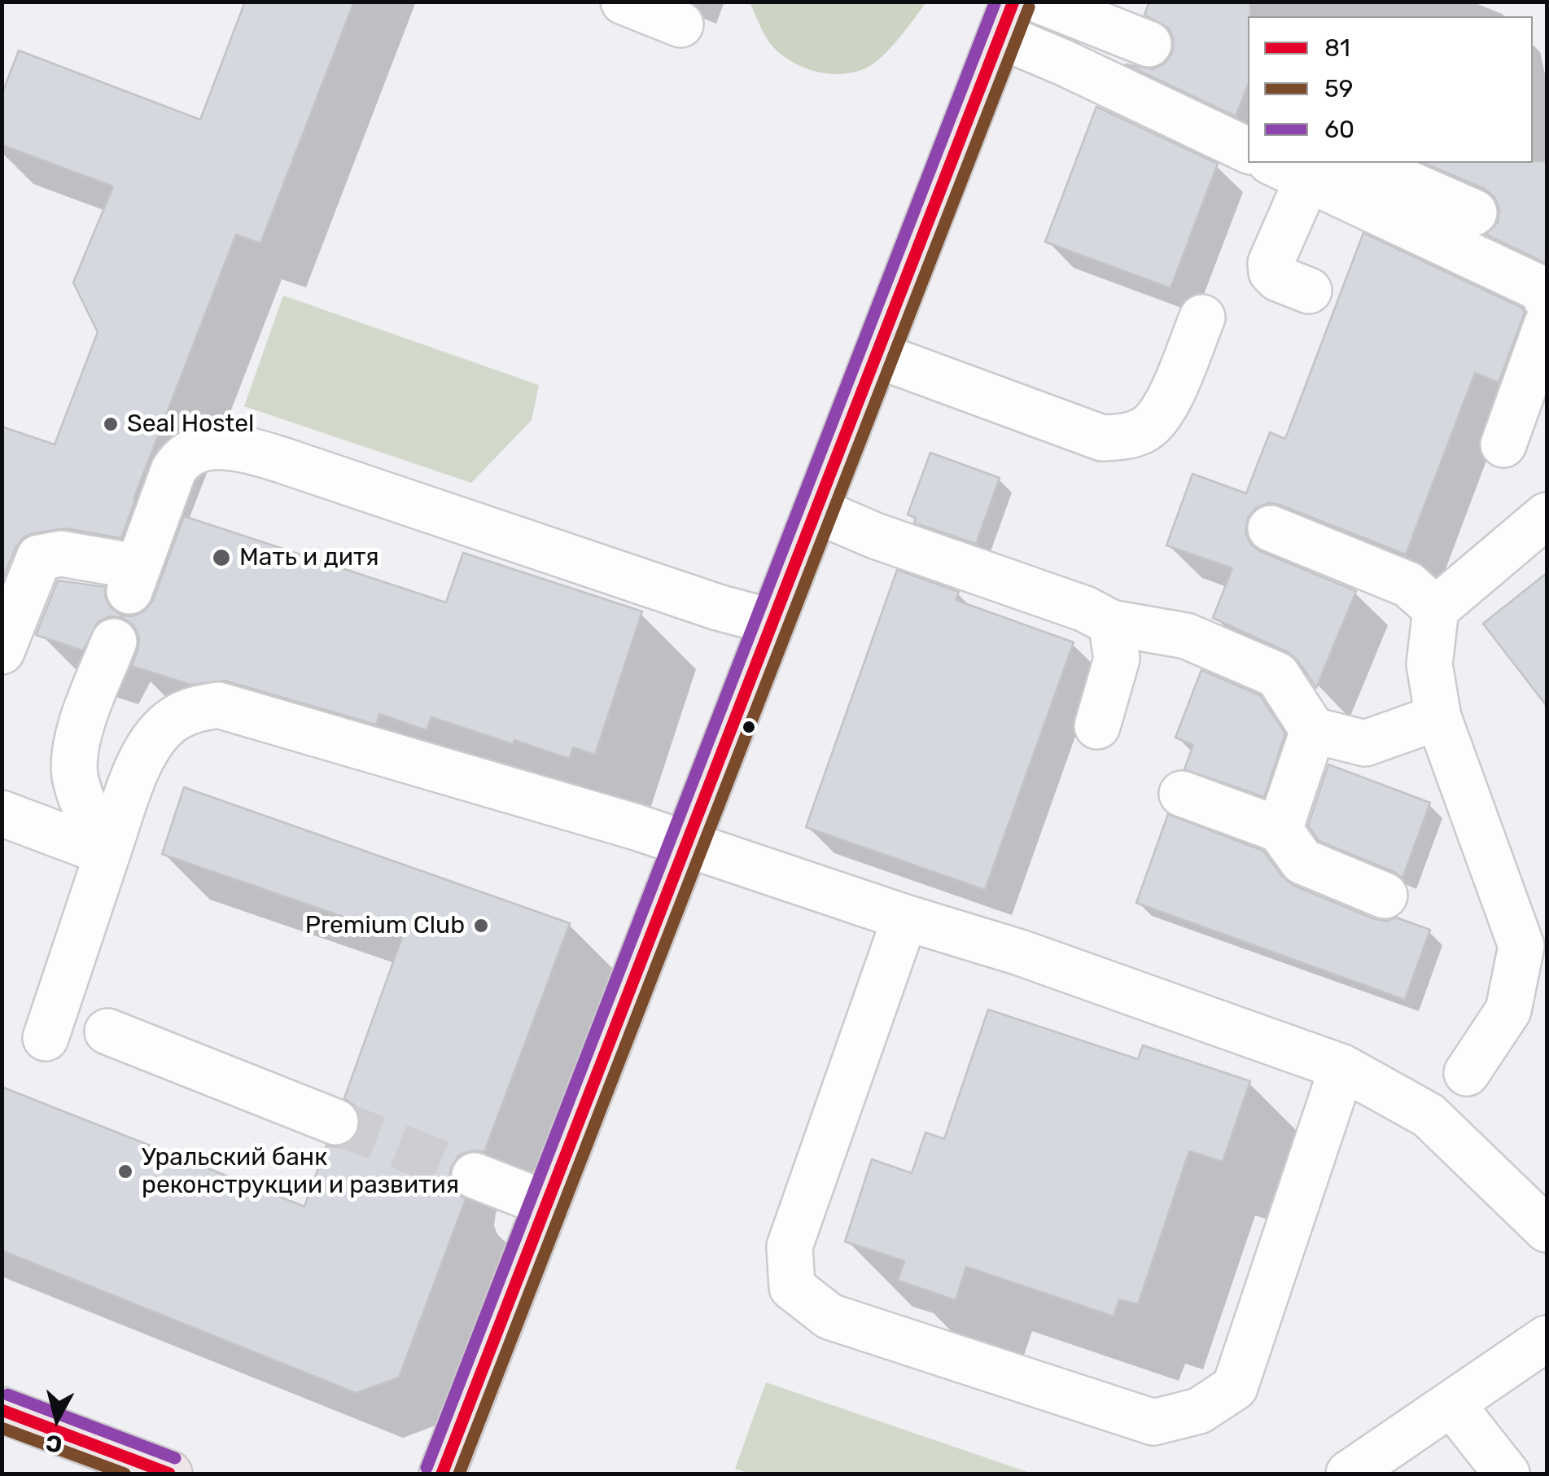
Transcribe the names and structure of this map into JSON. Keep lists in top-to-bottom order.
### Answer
{
  "places": [
    "Seal Hostel",
    "Мать и дитя",
    "Premium Club",
    "Уральский банк реконструкции и развития"
  ],
  "lines": ["transit line 81", "transit line 60", "transit line 59"],
  "legend": ["81", "59", "60"],
  "north": "bottom"
}
